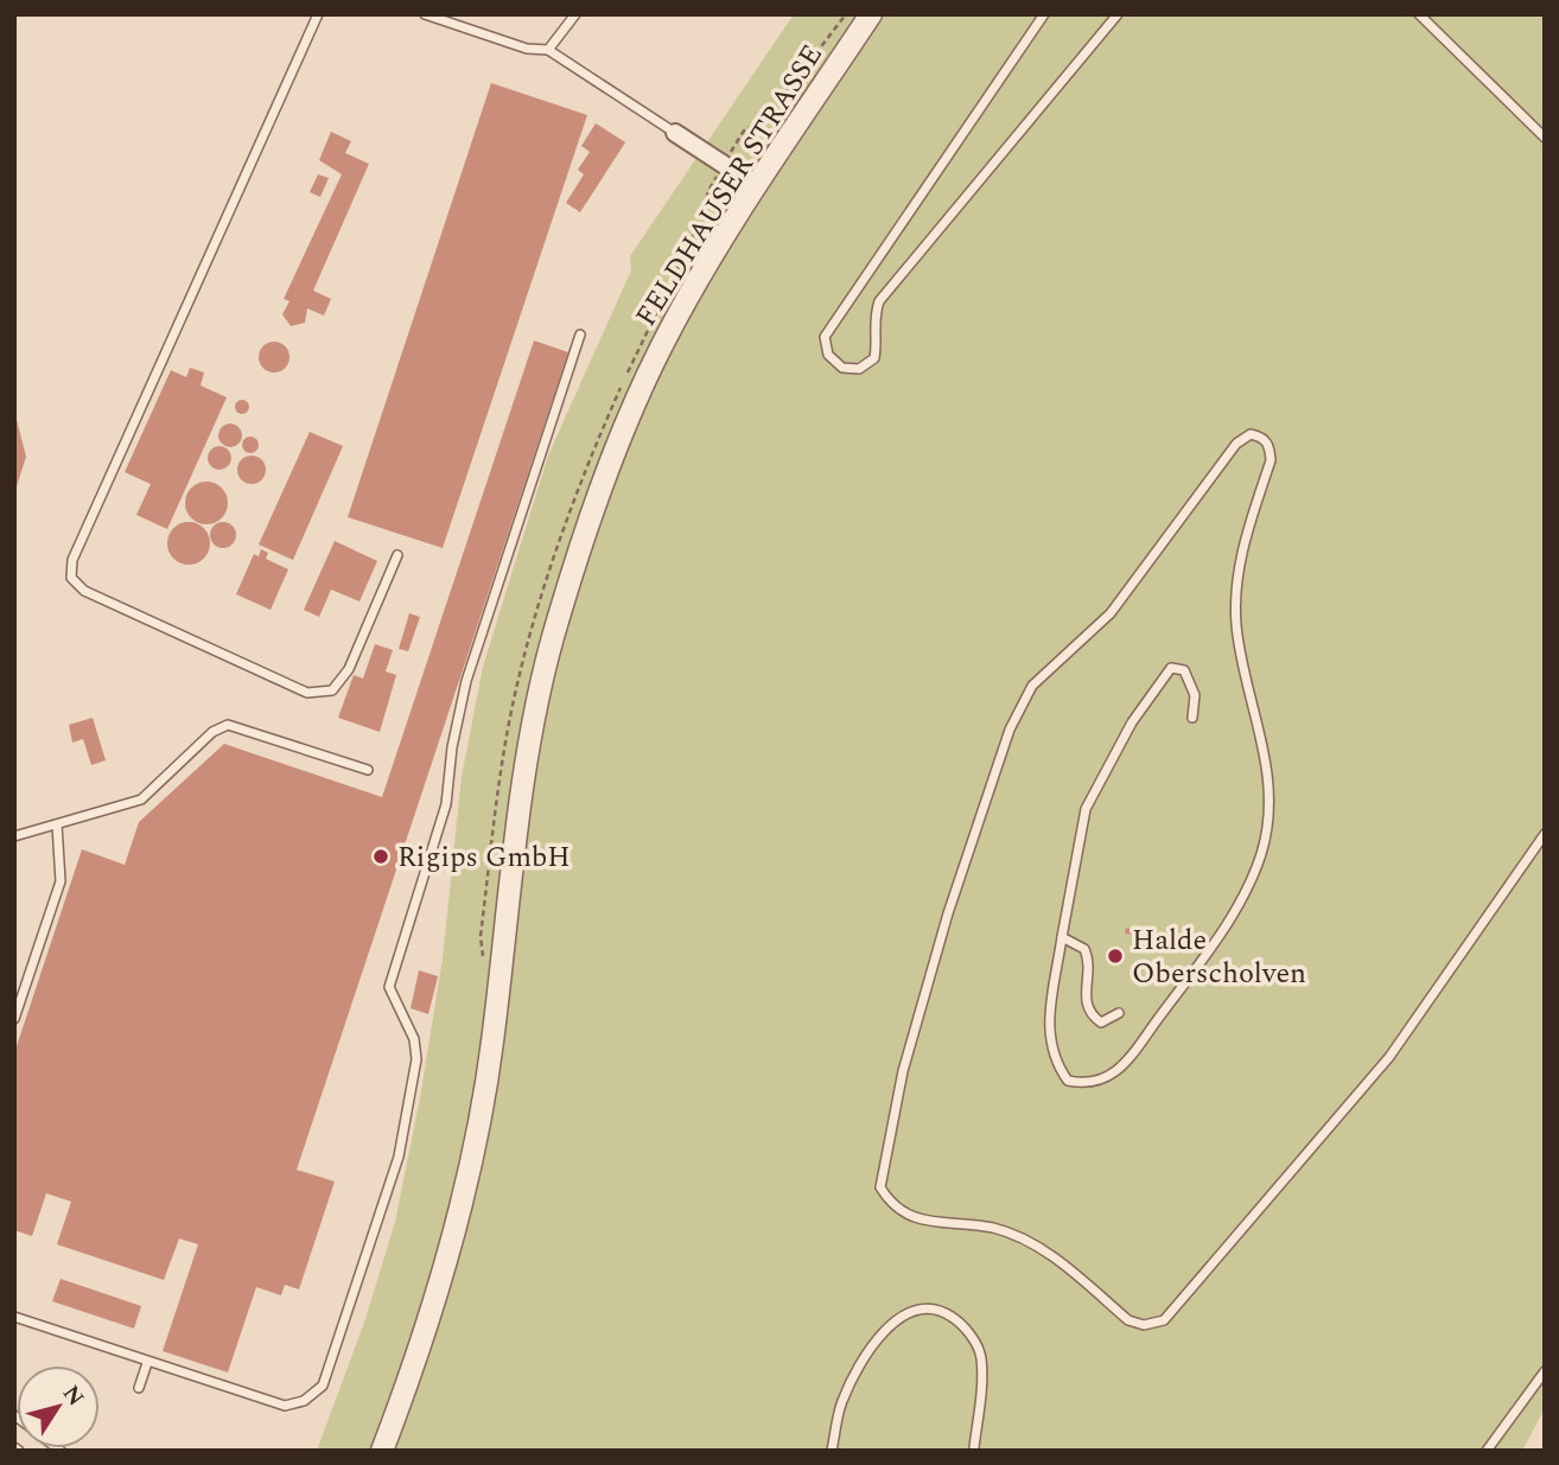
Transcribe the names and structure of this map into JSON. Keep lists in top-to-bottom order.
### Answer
{
  "streets": {
    "street": ["FELDHAUSER STRASSE"]
  },
  "places": ["Rigips GmbH", "Halde Oberscholven"],
  "north": "top right"
}
